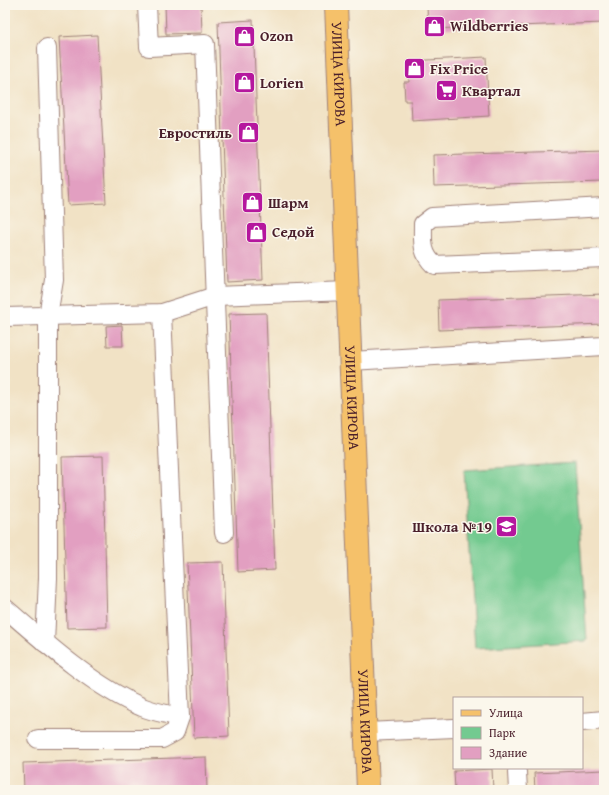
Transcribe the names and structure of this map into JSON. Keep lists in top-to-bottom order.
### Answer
{
  "streets": {
    "main road": ["УЛИЦА КИРОВА"]
  },
  "places": {
    "shop": [
      "Wildberries",
      "Ozon",
      "Fix Price",
      "Lorien",
      "Евростиль",
      "Шарм",
      "Седой"
    ],
    "supermarket": ["Квартал"],
    "school or university": ["Школа №19"]
  },
  "legend": ["Улица", "Парк", "Здание"]
}
